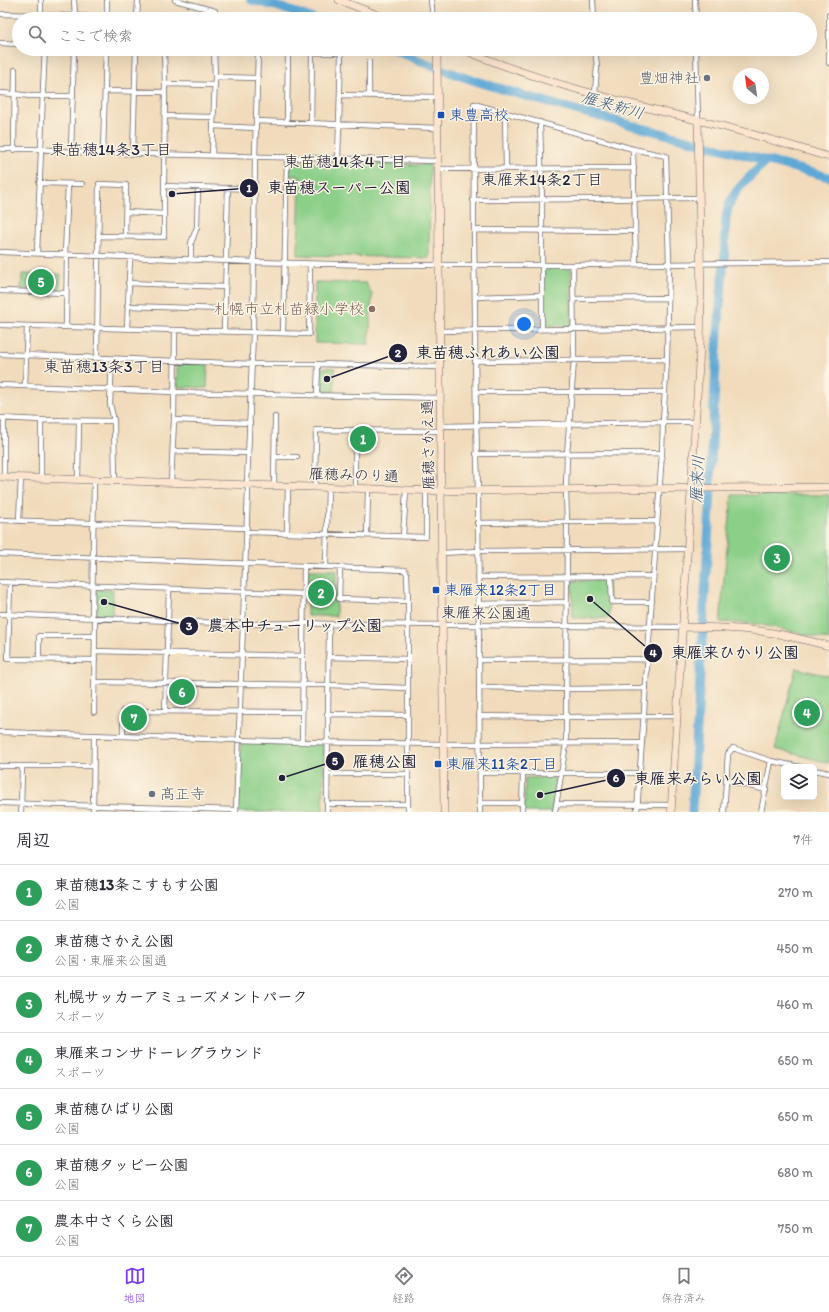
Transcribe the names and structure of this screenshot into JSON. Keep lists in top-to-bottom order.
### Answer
{
  "streets": {
    "street": ["雁穂さかえ通", "雁穂みのり通", "東雁来公園通"]
  },
  "crossings": [
    ["雁穂さかえ通", "雁穂みのり通"],
    ["雁穂さかえ通", "東雁来公園通"]
  ],
  "districts": [
    "東苗穂14条3丁目",
    "東苗穂14条4丁目",
    "東雁来14条2丁目",
    "東苗穂13条3丁目"
  ],
  "water": ["雁来新川", "雁来川"],
  "places": {
    "other": [
      "豊畑神社",
      "東苗穂スーパー公園",
      "札幌市立札苗緑小学校",
      "東苗穂ふれあい公園",
      "東雁来ひかり公園",
      "農本中チューリップ公園",
      "雁穂公園",
      "髙正寺",
      "東雁来みらい公園"
    ],
    "transit": ["東豊高校", "東雁来12条2丁目", "東雁来11条2丁目"]
  },
  "north": "top left",
  "page": {
    "search": "ここで検索",
    "pins": [
      "5",
      "1",
      "3",
      "2",
      "6",
      "4",
      "7"
    ],
    "heading": ["周辺", "7件"],
    "list": [
      {
        "mark": "1",
        "name": "東苗穂13条こすもす公園",
        "note": "公園",
        "value": "270 m"
      },
      {
        "mark": "2",
        "name": "東苗穂さかえ公園",
        "note": "公園 · 東雁来公園通",
        "value": "450 m"
      },
      {
        "mark": "3",
        "name": "札幌サッカーアミューズメントパーク",
        "note": "スポーツ",
        "value": "460 m"
      },
      {
        "mark": "4",
        "name": "東雁来コンサドーレグラウンド",
        "note": "スポーツ",
        "value": "650 m"
      },
      {
        "mark": "5",
        "name": "東苗穂ひばり公園",
        "note": "公園",
        "value": "650 m"
      },
      {
        "mark": "6",
        "name": "東苗穂タッピー公園",
        "note": "公園",
        "value": "680 m"
      },
      {
        "mark": "7",
        "name": "農本中さくら公園",
        "note": "公園",
        "value": "750 m"
      }
    ],
    "nav": ["地図", "経路", "保存済み"]
  }
}
